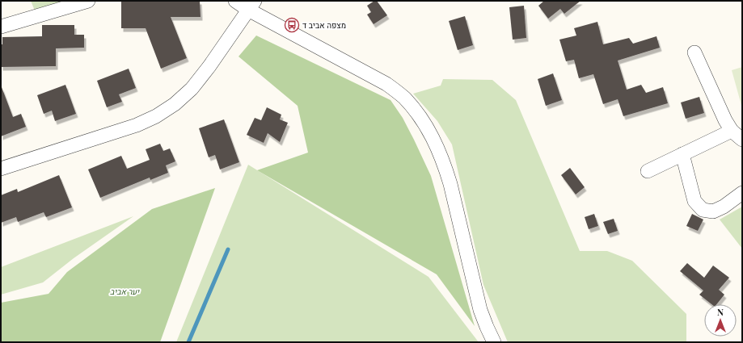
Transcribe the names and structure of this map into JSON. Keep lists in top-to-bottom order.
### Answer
{
  "parks": ["יער אביב"],
  "places": {
    "bus stop": ["מצפה אביב ד"]
  },
  "north": "top"
}
